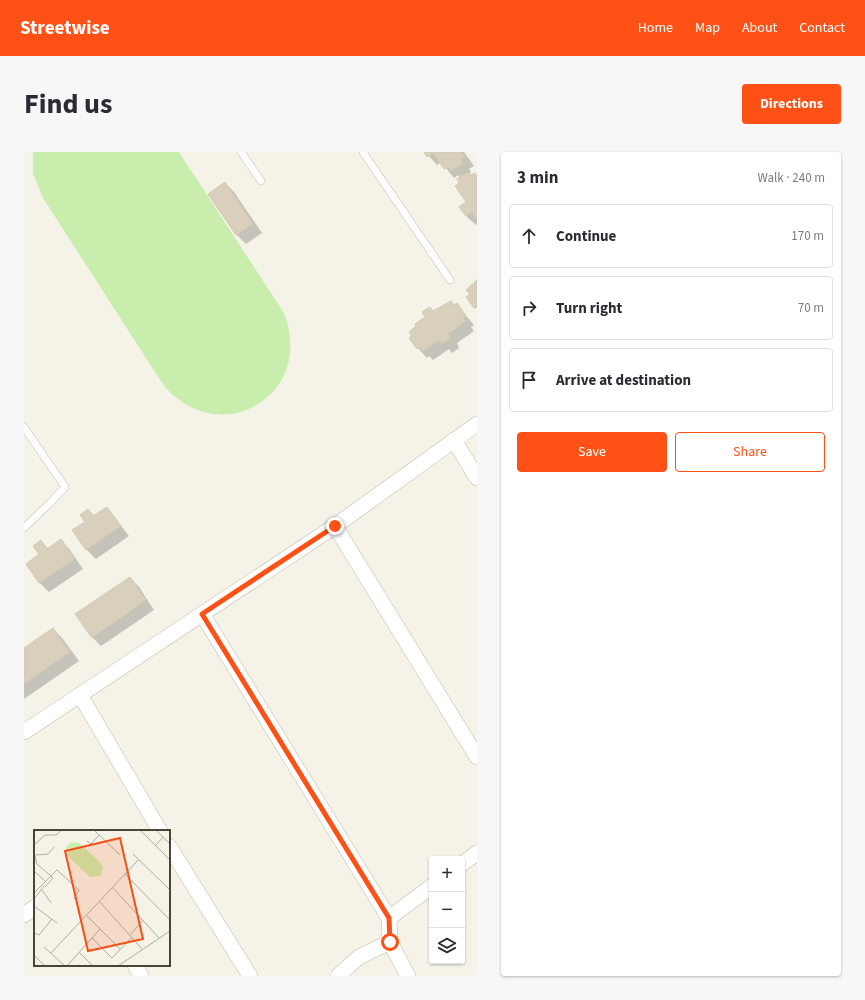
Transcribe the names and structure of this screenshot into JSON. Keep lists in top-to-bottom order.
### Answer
{
  "page": {
    "header": "Streetwise",
    "nav": [
      "Home",
      "Map",
      "About",
      "Contact"
    ],
    "title": "Find us",
    "buttons": [
      "Directions",
      ["Save", "Share"]
    ],
    "heading": ["3 min", "Walk · 240 m"],
    "list": [
      ["Continue", "170 m"],
      ["Turn right", "70 m"],
      "Arrive at destination"
    ],
    "map_buttons": ["+", "−"]
  }
}
